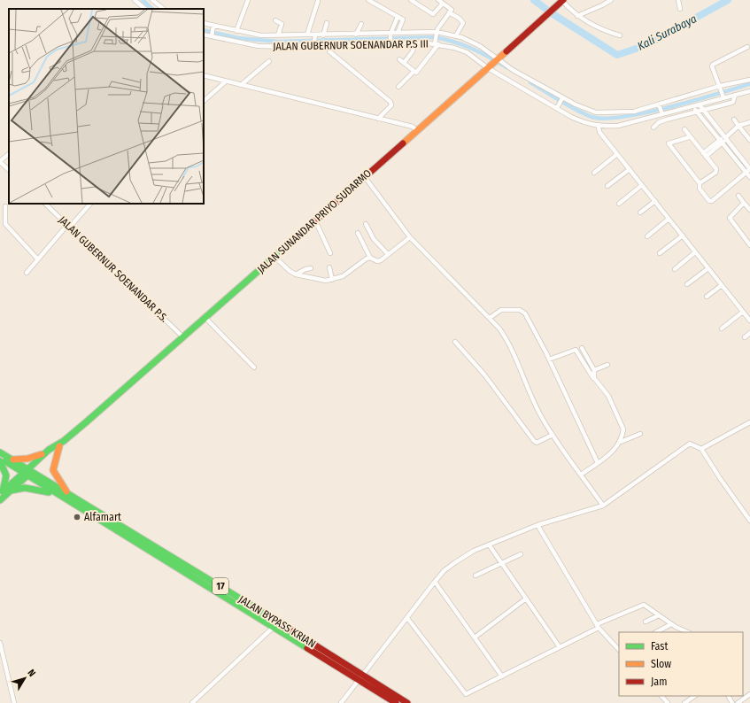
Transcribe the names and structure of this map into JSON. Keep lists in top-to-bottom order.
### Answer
{
  "streets": {
    "main road": ["JALAN SUNANDAR PRIYO SUDARMO", "17", "JALAN BYPASS KRIAN"],
    "street": ["JALAN GUBERNUR SOENANDAR P.S III", "JALAN GUBERNUR SOENANDAR P.S."]
  },
  "crossings": [
    ["JALAN GUBERNUR SOENANDAR P.S III", "JALAN SUNANDAR PRIYO SUDARMO"],
    ["JALAN SUNANDAR PRIYO SUDARMO", "JALAN GUBERNUR SOENANDAR P.S."],
    ["JALAN SUNANDAR PRIYO SUDARMO", "JALAN BYPASS KRIAN"]
  ],
  "water": ["Kali Surabaya"],
  "places": ["Alfamart"],
  "legend": ["Fast", "Slow", "Jam"],
  "north": "top right"
}
